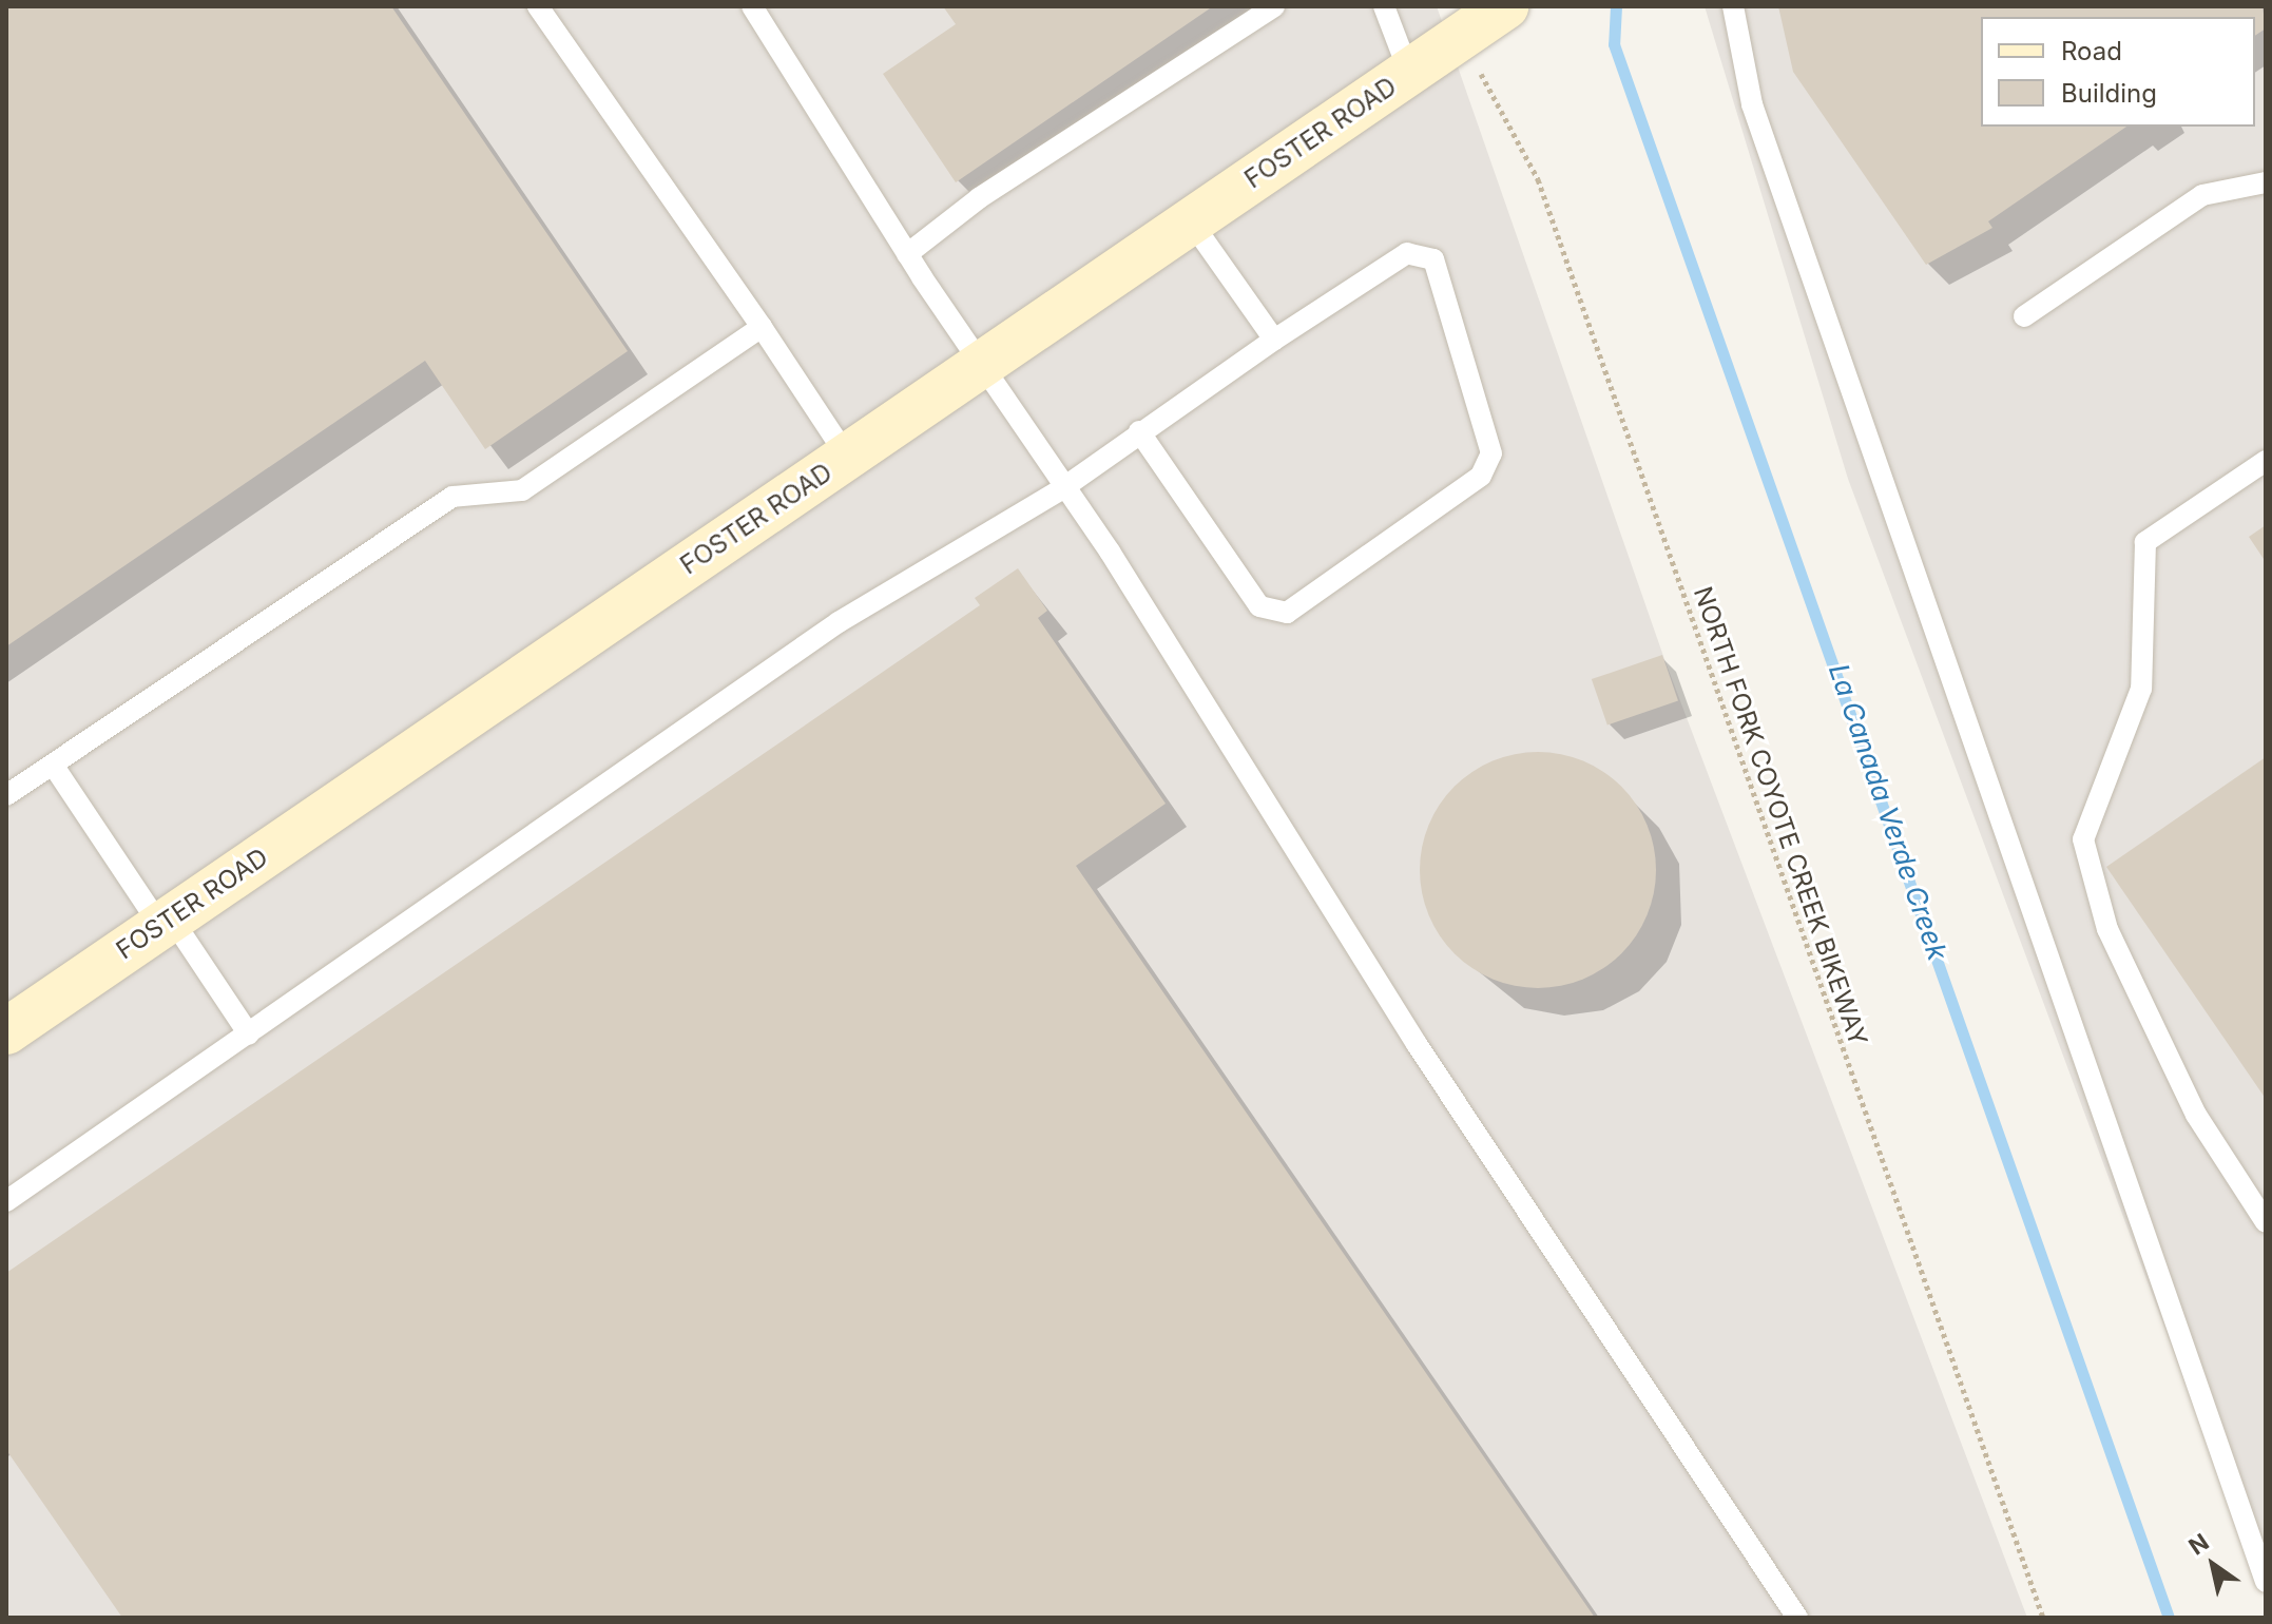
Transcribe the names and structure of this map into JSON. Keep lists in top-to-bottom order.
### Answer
{
  "streets": {
    "street": ["FOSTER ROAD"],
    "path": ["NORTH FORK COYOTE CREEK BIKEWAY"]
  },
  "crossings": [
    ["FOSTER ROAD", "NORTH FORK COYOTE CREEK BIKEWAY"]
  ],
  "water": ["La Canada Verde Creek"],
  "legend": ["Road", "Building"],
  "north": "top left"
}
